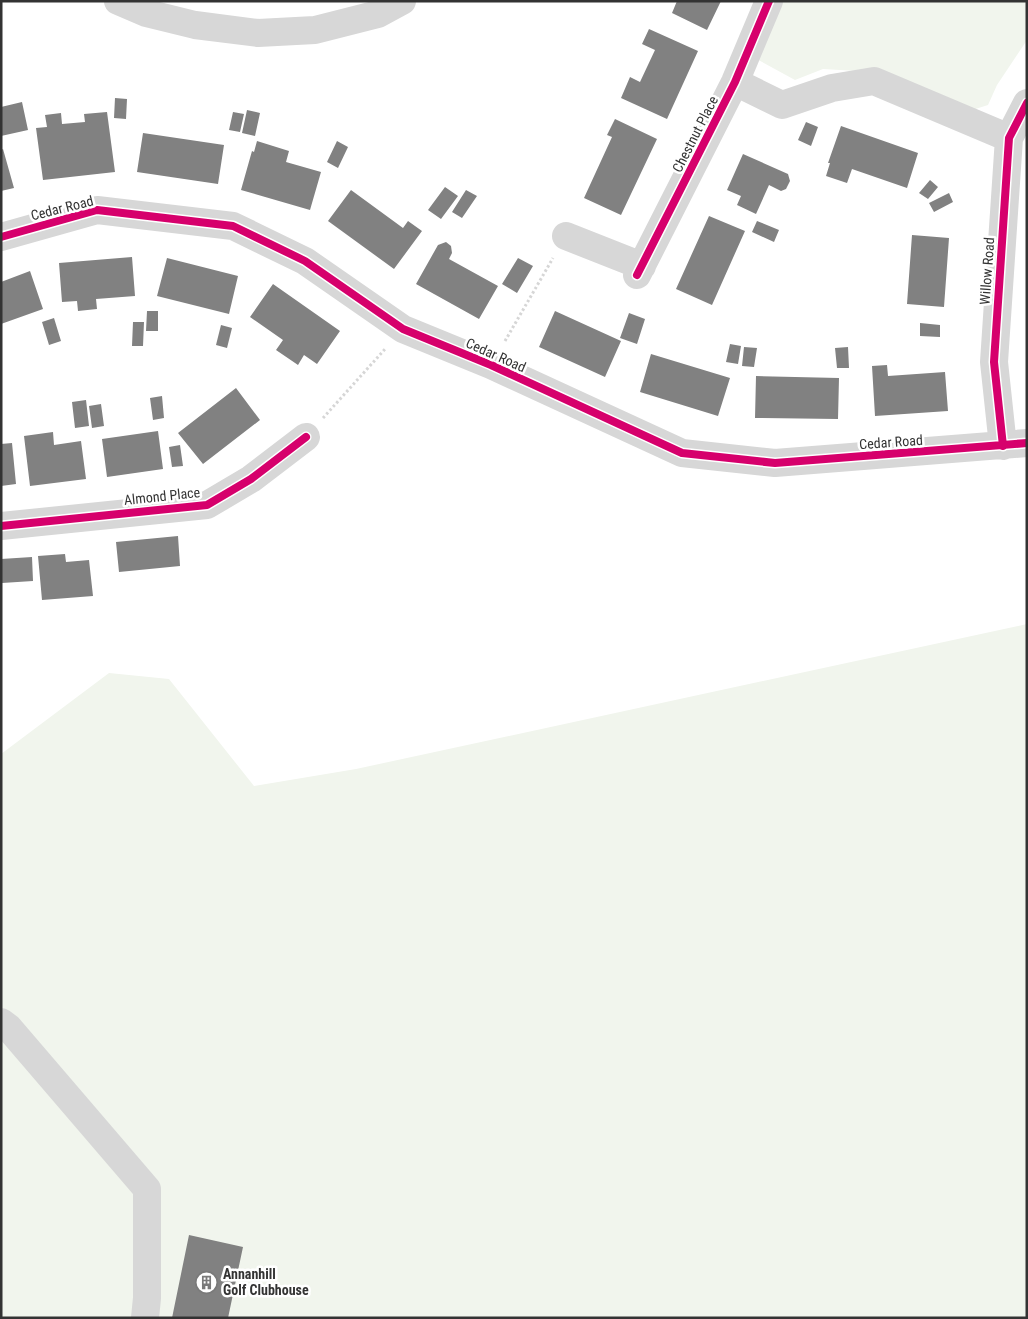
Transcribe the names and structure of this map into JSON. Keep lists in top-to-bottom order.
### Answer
{
  "streets": {
    "street": [
      "Chestnut Place",
      "Cedar Road",
      "Willow Road",
      "Almond Place"
    ]
  },
  "crossings": [
    ["Cedar Road", "Willow Road"]
  ],
  "places": {
    "building": ["Annanhill Golf Clubhouse"]
  }
}
